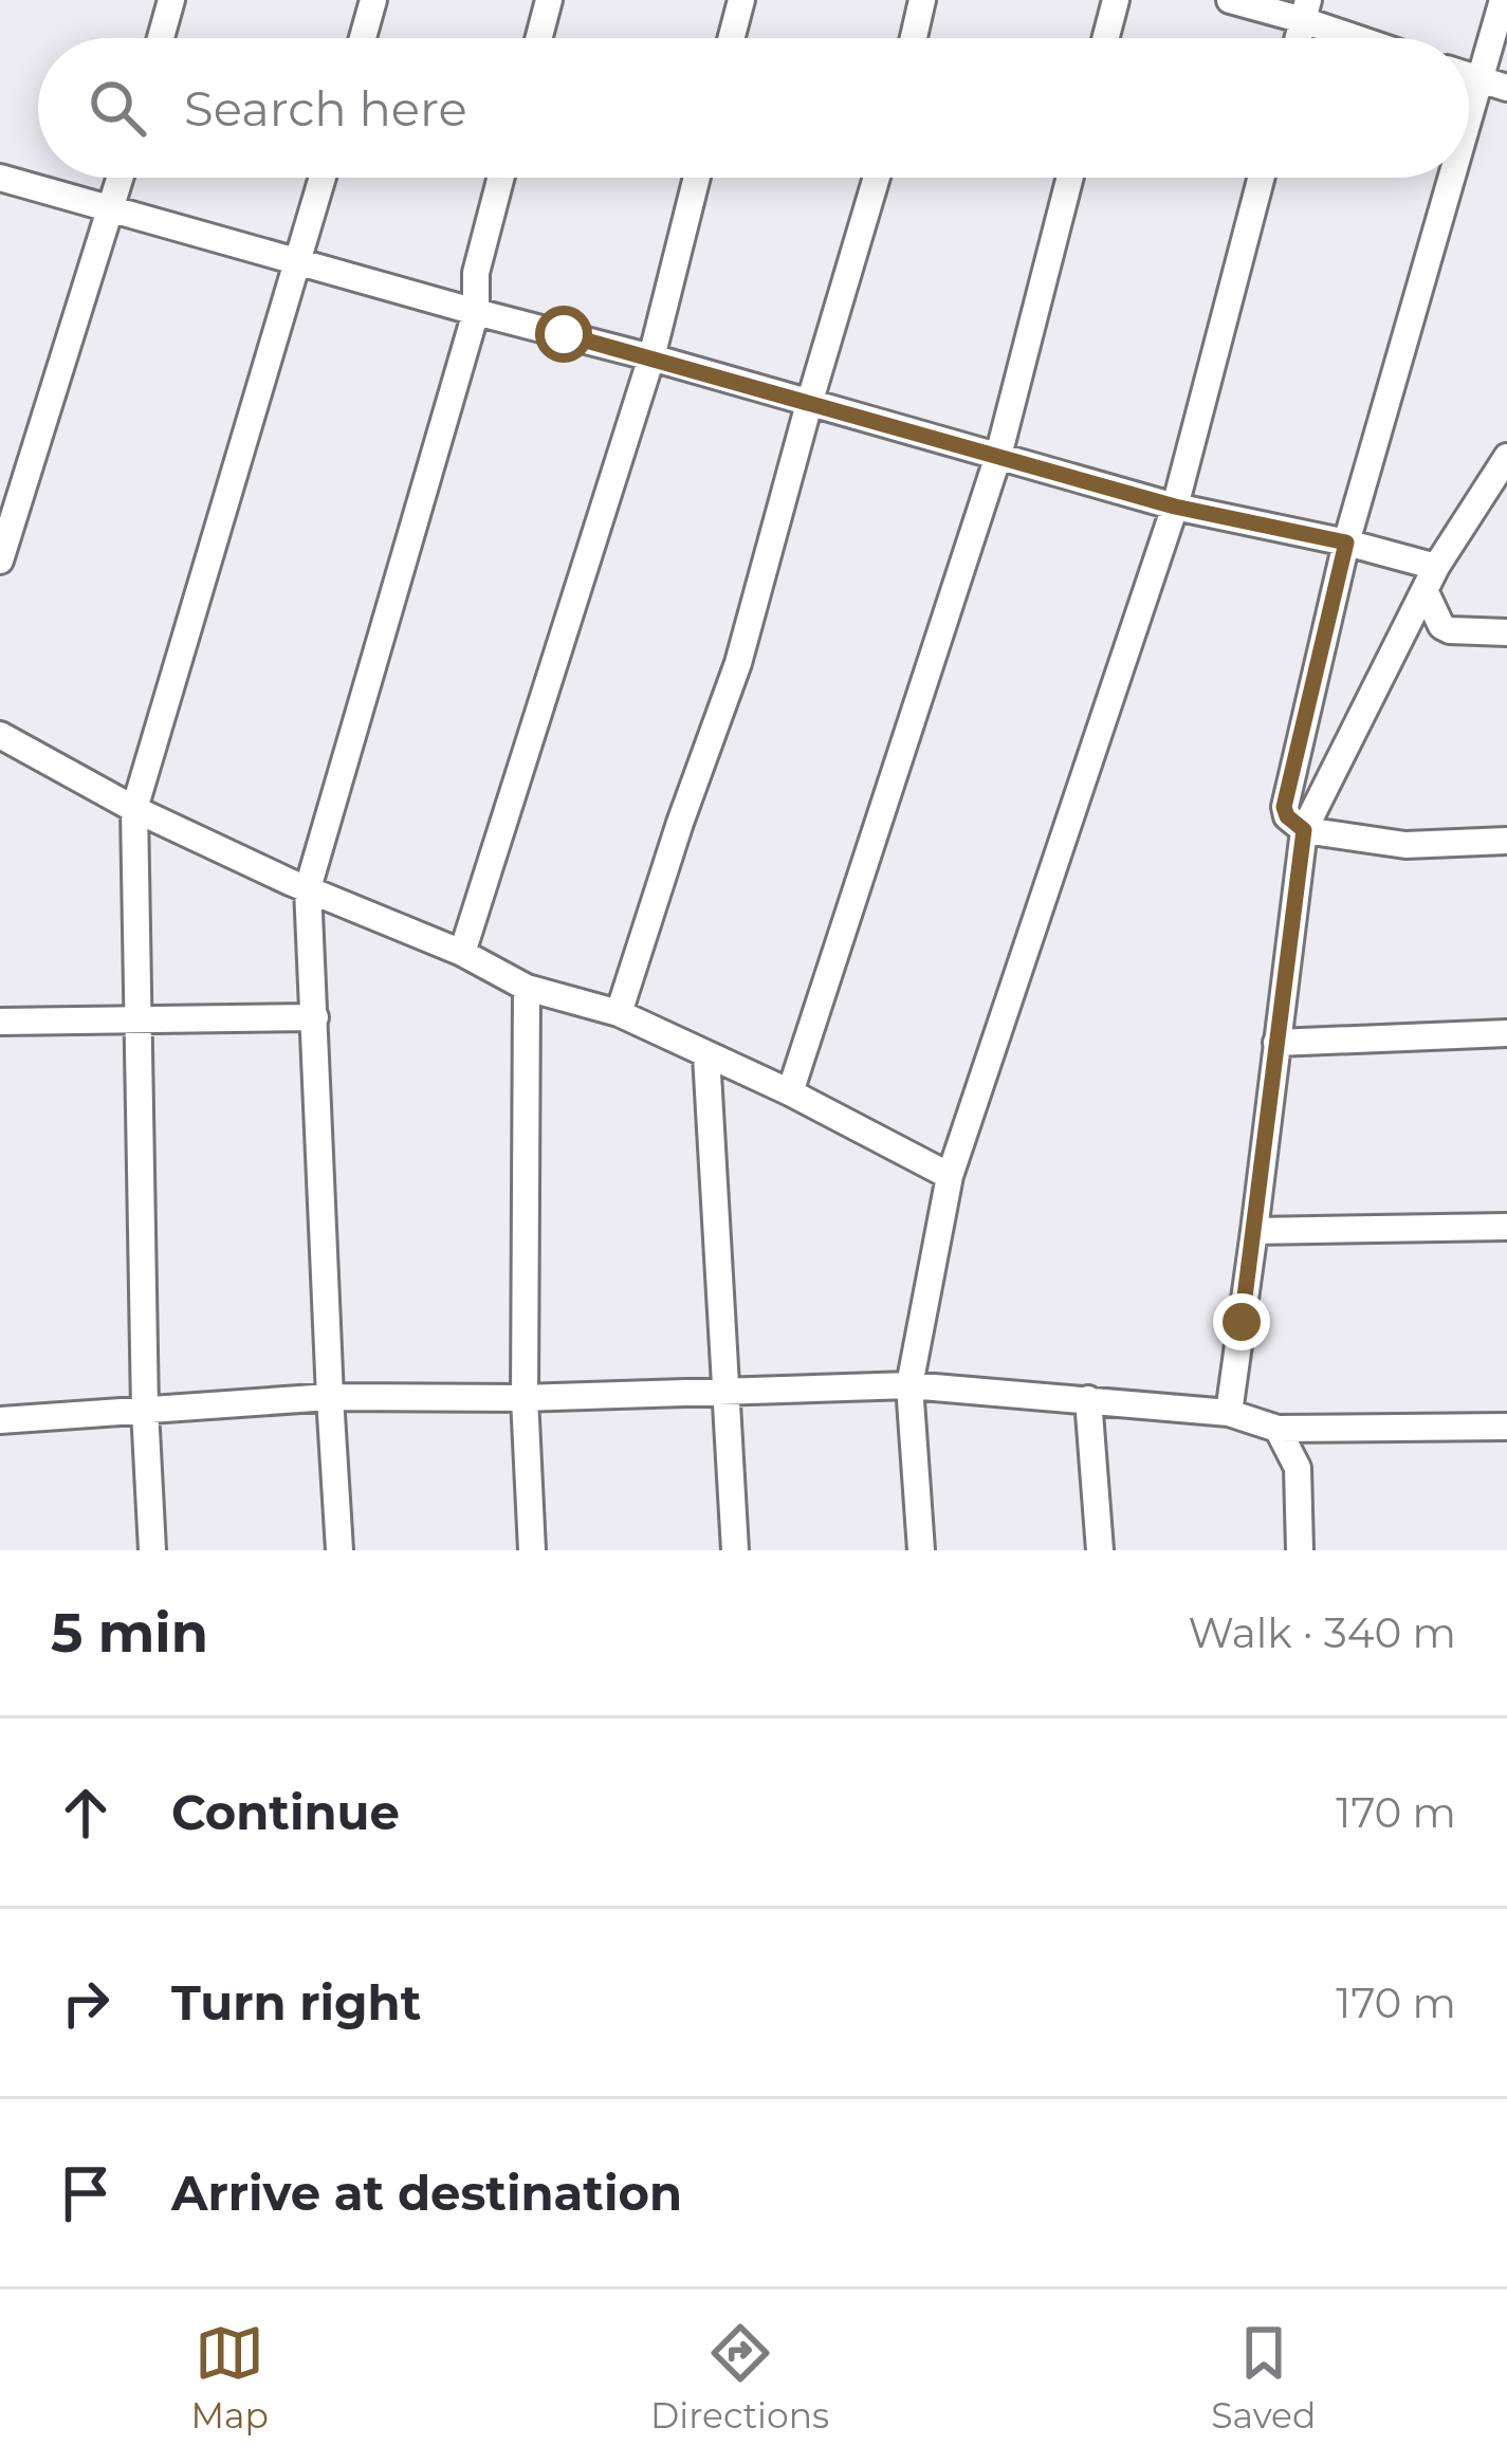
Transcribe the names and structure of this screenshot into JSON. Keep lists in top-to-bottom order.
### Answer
{
  "page": {
    "search": "Search here",
    "heading": ["5 min", "Walk · 340 m"],
    "list": [
      ["Continue", "170 m"],
      ["Turn right", "170 m"],
      "Arrive at destination"
    ],
    "nav": ["Map", "Directions", "Saved"]
  }
}
